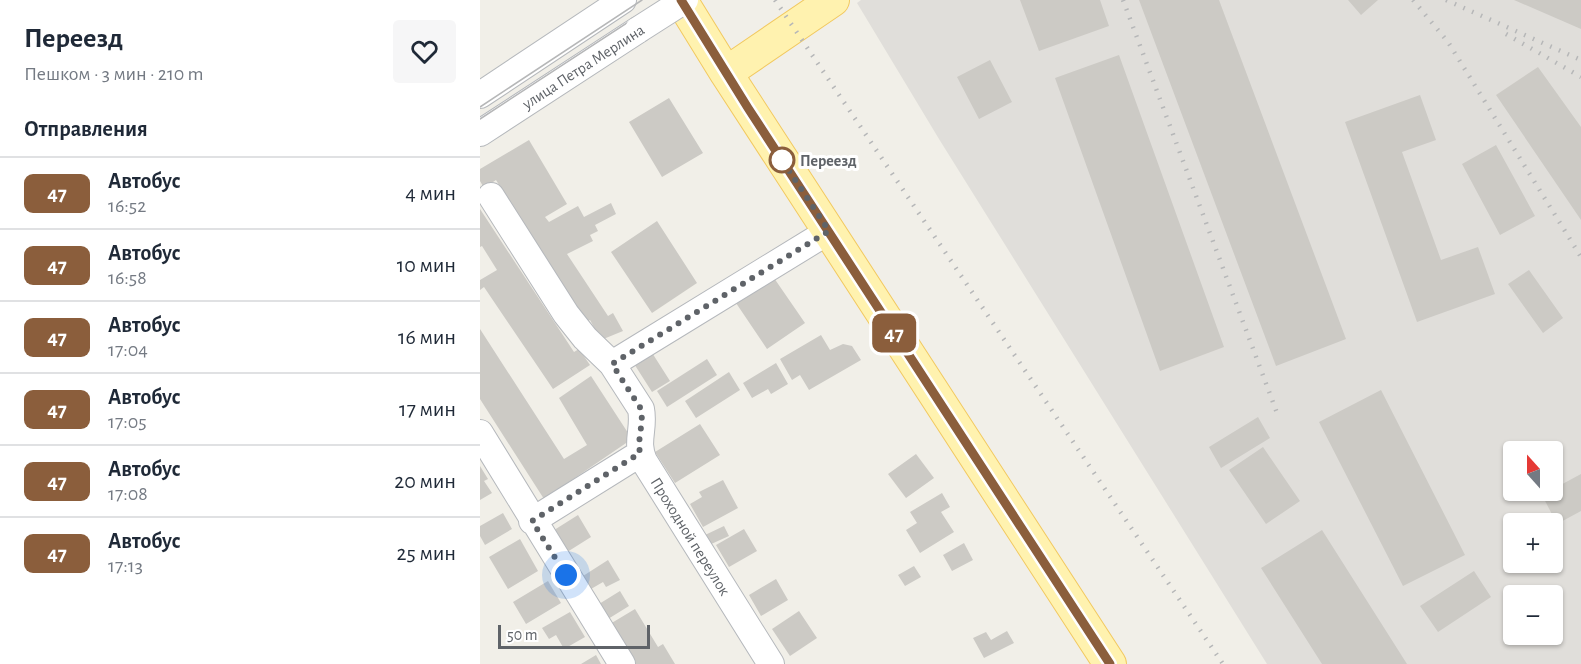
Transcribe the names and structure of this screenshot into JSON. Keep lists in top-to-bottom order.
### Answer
{
  "streets": {
    "street": ["улица Петра Мерлина", "Проходной переулок"]
  },
  "places": ["Переезд"],
  "lines": ["bus line 47"],
  "scale_bar": "50 m",
  "north": "top",
  "page": {
    "heading": [
      ["Переезд", "Пешком · 3 мин · 210 m"],
      "Отправления"
    ],
    "on_map": "47",
    "list": [
      {
        "mark": "47",
        "name": "Автобус",
        "note": "16:52",
        "value": "4 мин"
      },
      {
        "mark": "47",
        "name": "Автобус",
        "note": "16:58",
        "value": "10 мин"
      },
      {
        "mark": "47",
        "name": "Автобус",
        "note": "17:04",
        "value": "16 мин"
      },
      {
        "mark": "47",
        "name": "Автобус",
        "note": "17:05",
        "value": "17 мин"
      },
      {
        "mark": "47",
        "name": "Автобус",
        "note": "17:08",
        "value": "20 мин"
      },
      {
        "mark": "47",
        "name": "Автобус",
        "note": "17:13",
        "value": "25 мин"
      }
    ],
    "map_buttons": ["+", "−"],
    "scale": "50 m"
  }
}
